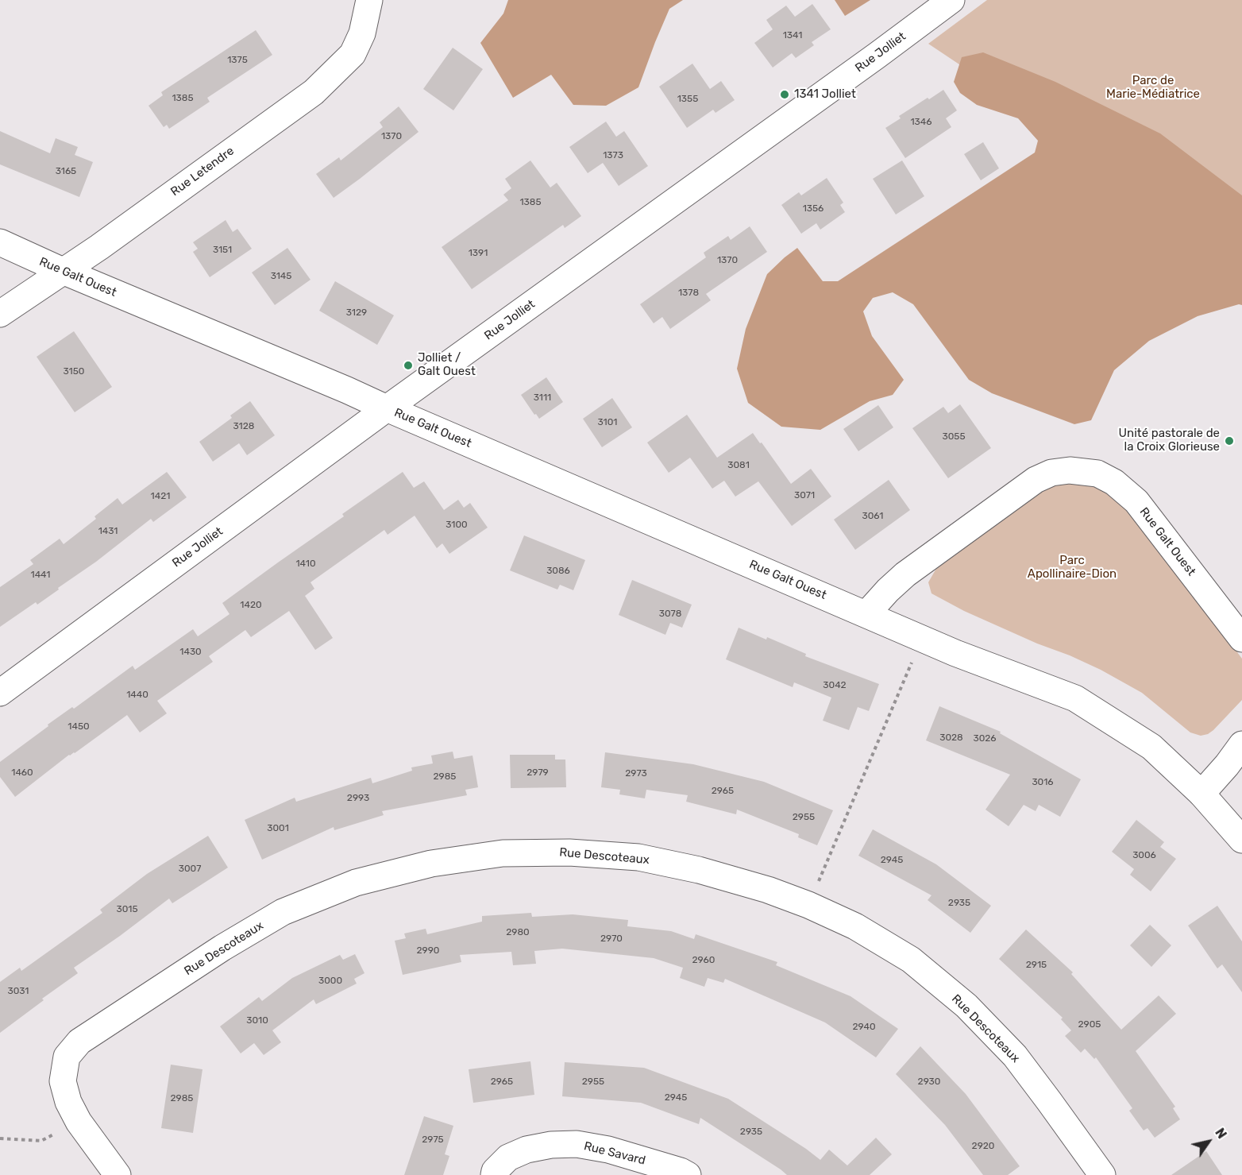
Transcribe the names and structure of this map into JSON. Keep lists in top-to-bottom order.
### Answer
{
  "streets": {
    "street": [
      "Rue Jolliet",
      "Rue Letendre",
      "Rue Galt Ouest",
      "Rue Descoteaux",
      "Rue Savard"
    ]
  },
  "crossings": [
    ["Rue Jolliet", "Rue Galt Ouest"],
    ["Rue Letendre", "Rue Galt Ouest"]
  ],
  "parks": ["Parc de Marie-Médiatrice", "Parc Apollinaire-Dion"],
  "places": ["1341 Jolliet", "Jolliet / Galt Ouest", "Unité pastorale de la Croix Glorieuse"],
  "house_numbers": [
    "1341",
    "1375",
    "1385",
    "1355",
    "1346",
    "1370",
    "1373",
    "3165",
    "1385",
    "1356",
    "3151",
    "1391",
    "1370",
    "3145",
    "1378",
    "3129",
    "3150",
    "3111",
    "3101",
    "3128",
    "3055",
    "3081",
    "3071",
    "1421",
    "3061",
    "3100",
    "1431",
    "1410",
    "3086",
    "1441",
    "1420",
    "3078",
    "1430",
    "3042",
    "1440",
    "1450",
    "3028",
    "3026",
    "1460",
    "2979",
    "2973",
    "2985",
    "3016",
    "2965",
    "2993",
    "2955",
    "3001",
    "3006",
    "2945",
    "3007",
    "2935",
    "3015",
    "2980",
    "2970",
    "2990",
    "2960",
    "2915",
    "3000",
    "3031",
    "3010",
    "2905",
    "2940",
    "2965",
    "2955",
    "2930",
    "2945",
    "2985",
    "2935",
    "2975",
    "2920"
  ],
  "north": "top right"
}
